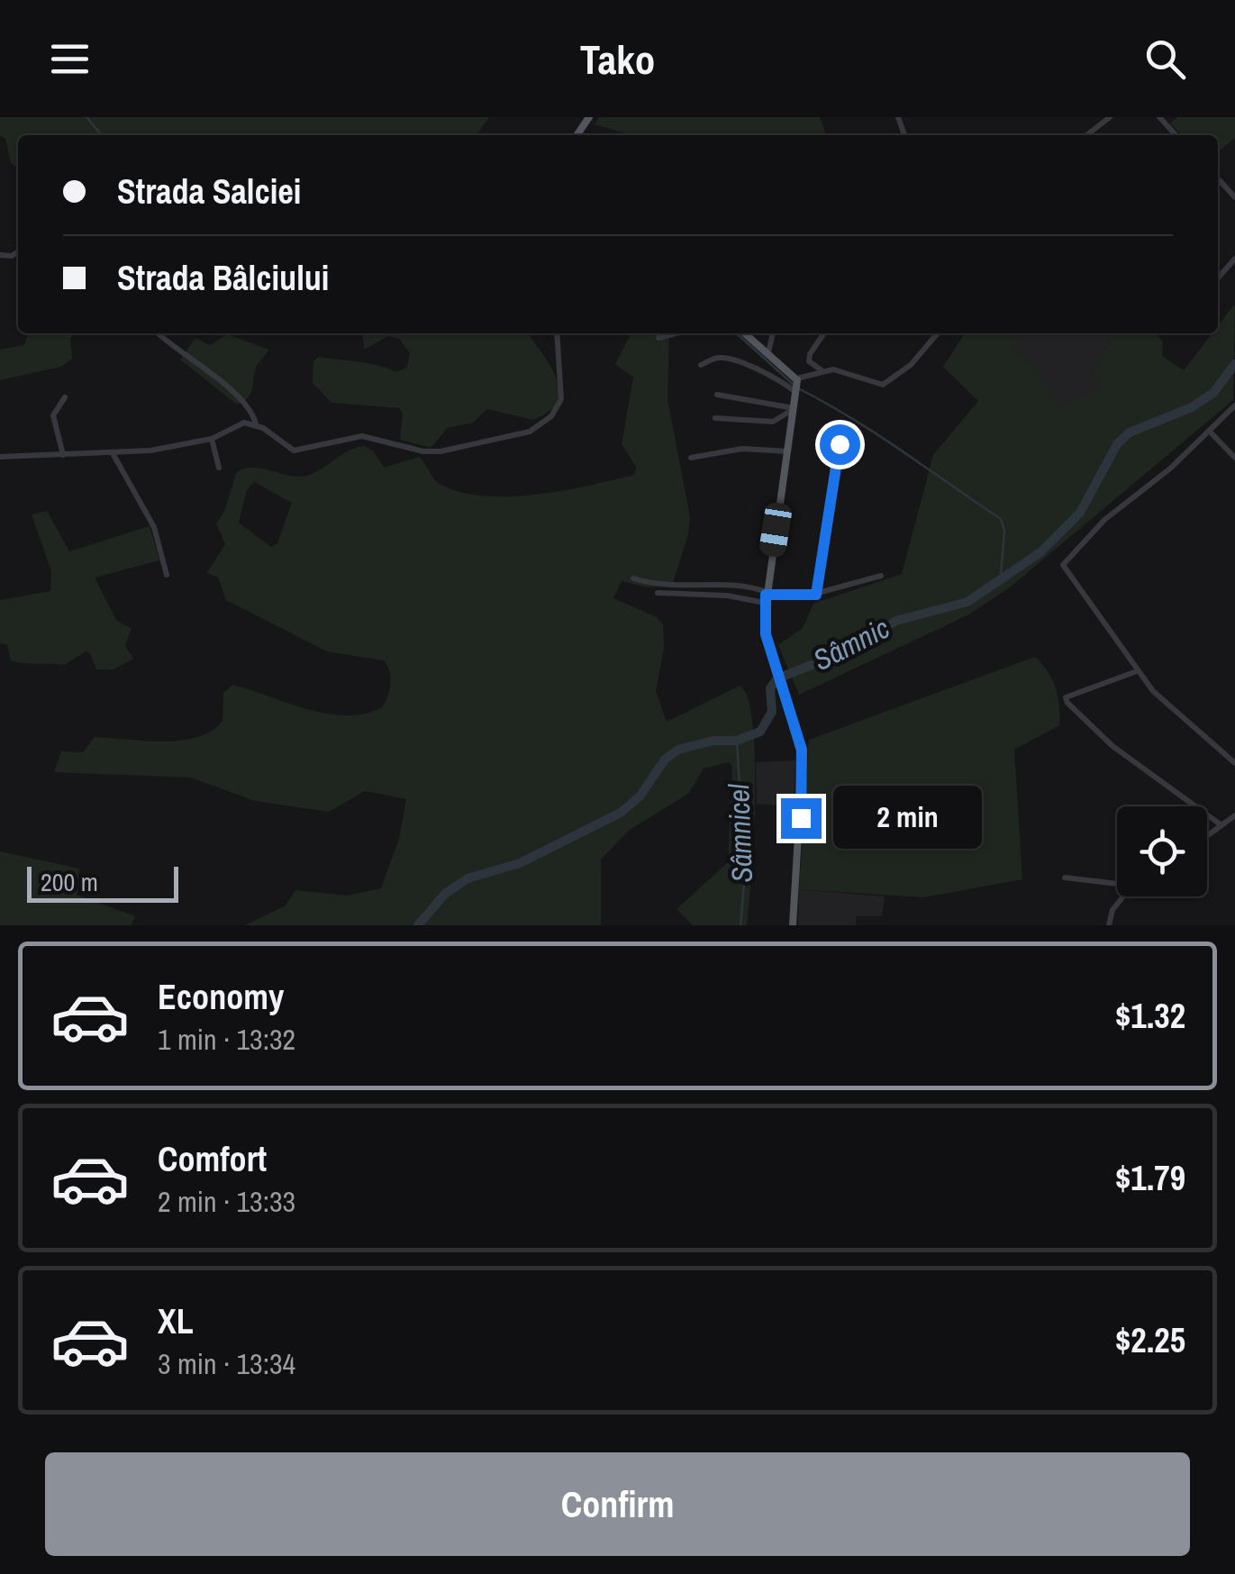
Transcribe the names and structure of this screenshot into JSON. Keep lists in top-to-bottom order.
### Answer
{
  "water": ["Sâmnic", "Sâmnicel"],
  "scale_bar": "200 m",
  "page": {
    "header": "Tako",
    "banner": ["Strada Salciei", "Strada Bâlciului"],
    "bubble": "2 min",
    "scale": "200 m",
    "list": [
      {
        "name": "Economy",
        "note": "1 min · 13:32",
        "value": "$1.32"
      },
      {
        "name": "Comfort",
        "note": "2 min · 13:33",
        "value": "$1.79"
      },
      {
        "name": "XL",
        "note": "3 min · 13:34",
        "value": "$2.25"
      }
    ],
    "buttons": "Confirm"
  }
}
